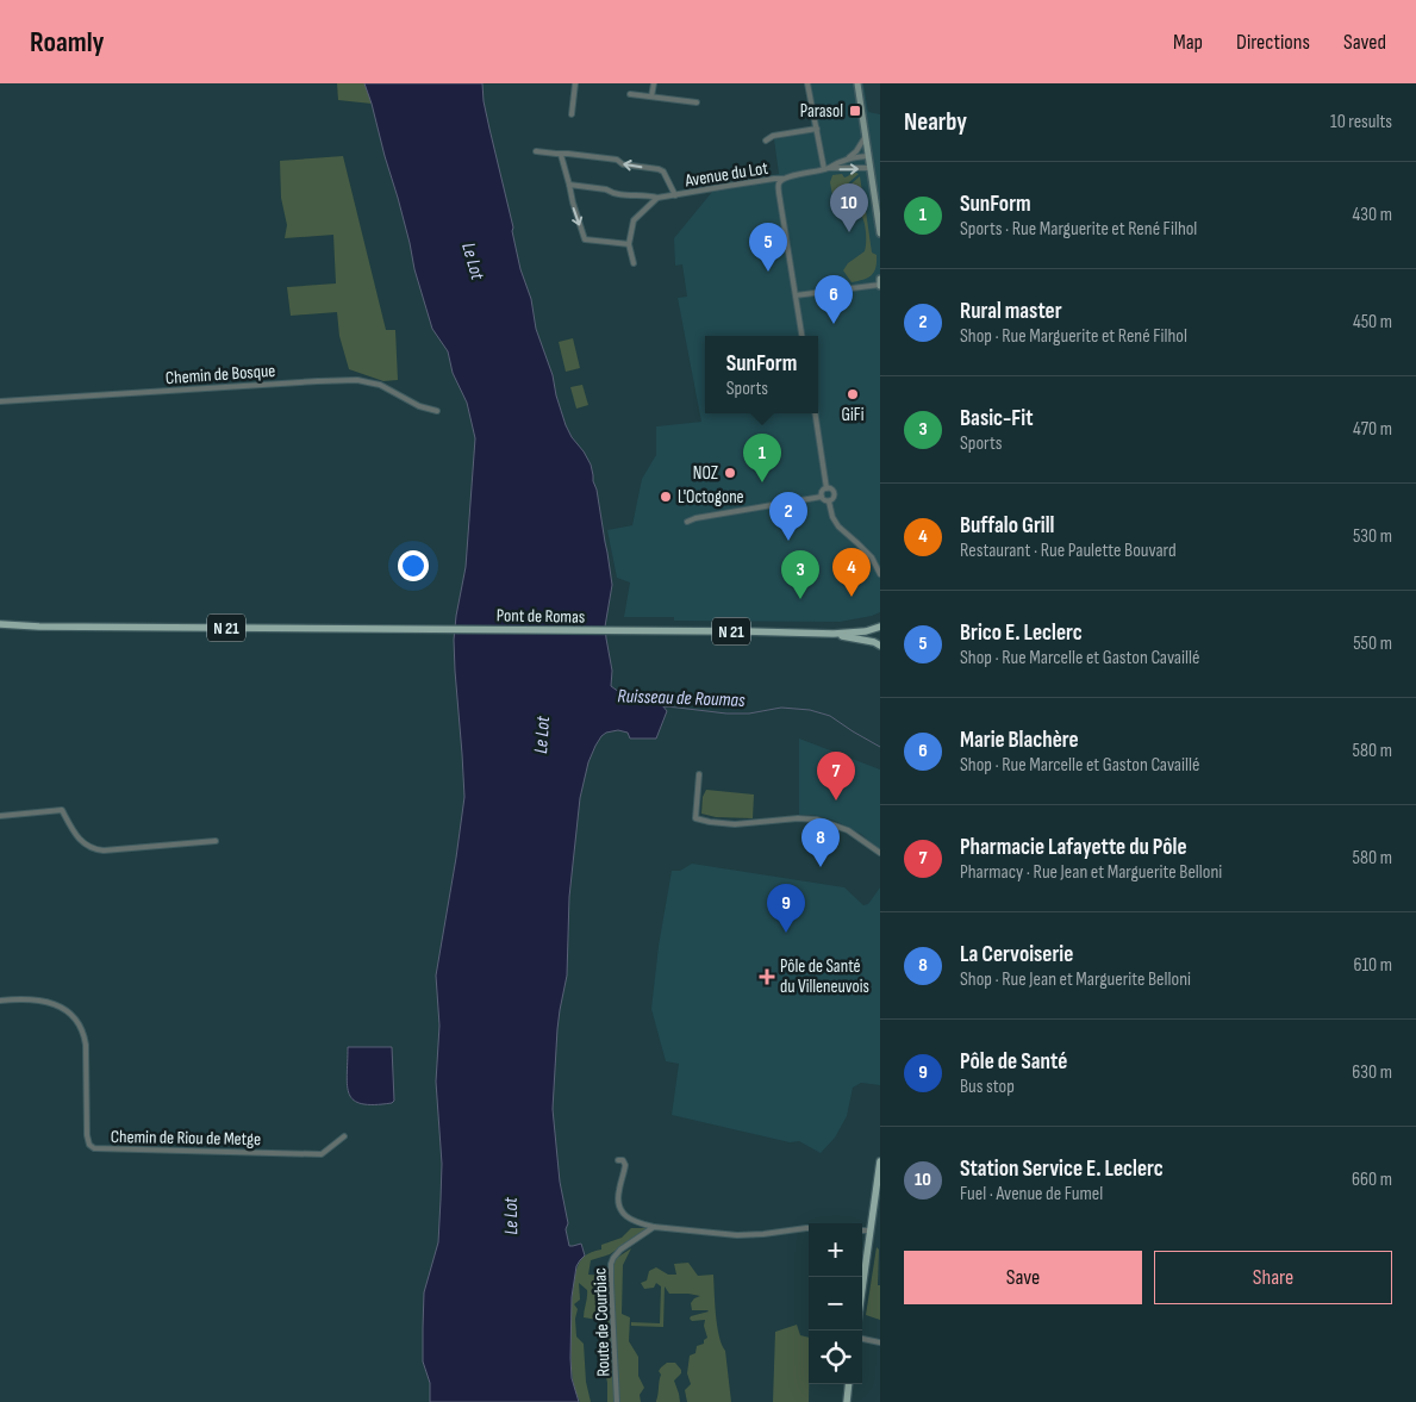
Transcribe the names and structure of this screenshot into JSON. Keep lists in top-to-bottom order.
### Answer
{
  "streets": {
    "main road": ["Pont de Romas", "N 21"],
    "street": [
      "Avenue du Lot",
      "Chemin de Bosque",
      "Chemin de Riou de Metge",
      "Route de Courbiac"
    ]
  },
  "crossings": [
    ["Pont de Romas", "N 21"]
  ],
  "water": ["Le Lot", "Ruisseau de Roumas"],
  "places": {
    "transit": ["Parasol"],
    "other": ["GiFi", "NOZ", "L'Octogone"],
    "health": ["Pôle de Santé du Villeneuvois"]
  },
  "page": {
    "header": "Roamly",
    "nav": ["Map", "Directions", "Saved"],
    "heading": ["Nearby", "10 results"],
    "list": [
      {
        "mark": "1",
        "name": "SunForm",
        "note": "Sports · Rue Marguerite et René Filhol",
        "value": "430 m"
      },
      {
        "mark": "2",
        "name": "Rural master",
        "note": "Shop · Rue Marguerite et René Filhol",
        "value": "450 m"
      },
      {
        "mark": "3",
        "name": "Basic-Fit",
        "note": "Sports",
        "value": "470 m"
      },
      {
        "mark": "4",
        "name": "Buffalo Grill",
        "note": "Restaurant · Rue Paulette Bouvard",
        "value": "530 m"
      },
      {
        "mark": "5",
        "name": "Brico E. Leclerc",
        "note": "Shop · Rue Marcelle et Gaston Cavaillé",
        "value": "550 m"
      },
      {
        "mark": "6",
        "name": "Marie Blachère",
        "note": "Shop · Rue Marcelle et Gaston Cavaillé",
        "value": "580 m"
      },
      {
        "mark": "7",
        "name": "Pharmacie Lafayette du Pôle",
        "note": "Pharmacy · Rue Jean et Marguerite Belloni",
        "value": "580 m"
      },
      {
        "mark": "8",
        "name": "La Cervoiserie",
        "note": "Shop · Rue Jean et Marguerite Belloni",
        "value": "610 m"
      },
      {
        "mark": "9",
        "name": "Pôle de Santé",
        "note": "Bus stop",
        "value": "630 m"
      },
      {
        "mark": "10",
        "name": "Station Service E. Leclerc",
        "note": "Fuel · Avenue de Fumel",
        "value": "660 m"
      }
    ],
    "pins": [
      "10",
      "5",
      "6",
      "1",
      "2",
      "4",
      "3",
      "7",
      "8",
      "9"
    ],
    "popup": ["SunForm", "Sports"],
    "map_buttons": ["+", "−"],
    "buttons": ["Save", "Share"]
  }
}
